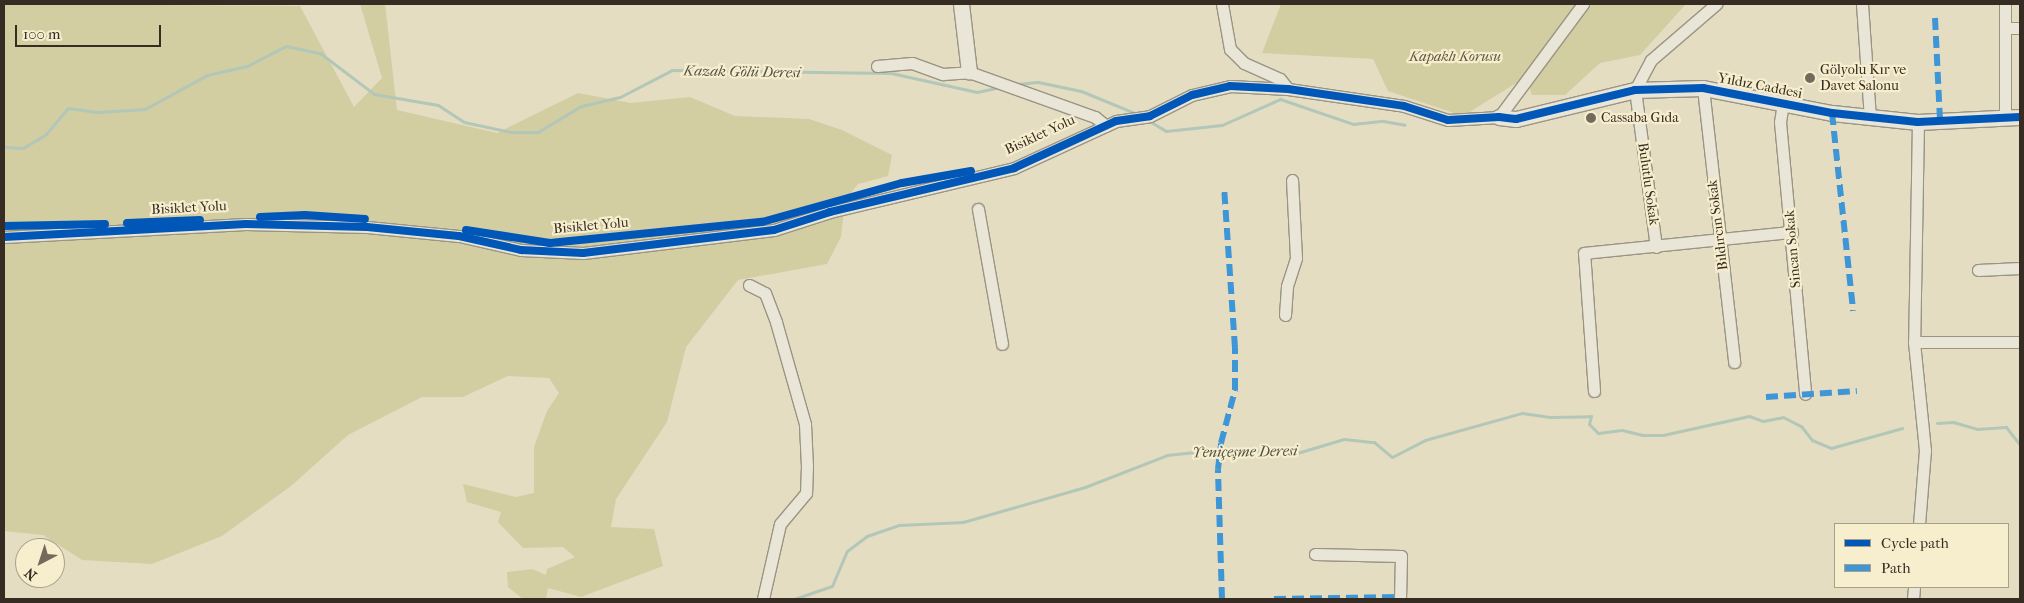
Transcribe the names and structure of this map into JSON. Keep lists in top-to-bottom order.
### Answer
{
  "streets": {
    "street": [
      "Yıldız Caddesi",
      "Bulutlu Sokak",
      "Bıldırcın Sokak",
      "Sincan Sokak"
    ],
    "cycle path": ["Bisiklet Yolu"]
  },
  "crossings": [
    ["Yıldız Caddesi", "Bulutlu Sokak"],
    ["Yıldız Caddesi", "Bıldırcın Sokak"],
    ["Yıldız Caddesi", "Sincan Sokak"]
  ],
  "water": ["Kazak Gölü Deresi", "Yeniçeşme Deresi"],
  "parks": ["Kapaklı Korusu"],
  "places": ["Gölyolu Kır ve Davet Salonu", "Cassaba Gıda"],
  "legend": ["Cycle path", "Path"],
  "scale_bar": "100 m",
  "north": "bottom left"
}
